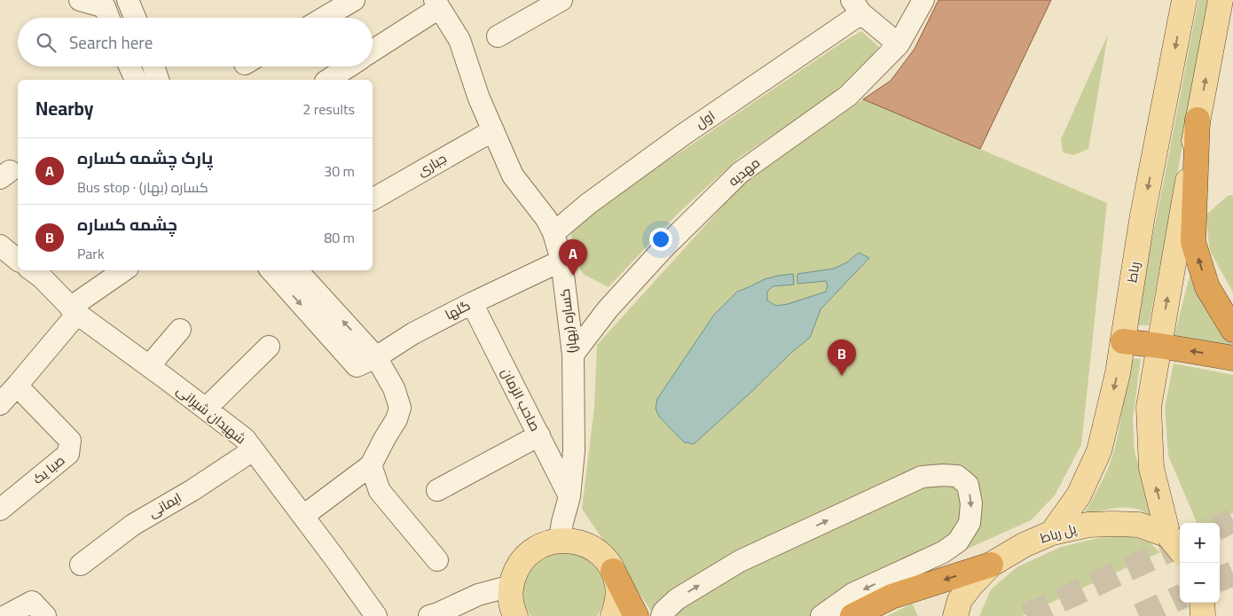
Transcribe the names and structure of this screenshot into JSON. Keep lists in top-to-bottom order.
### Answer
{
  "streets": {
    "main road": ["رباط", "پل رباط"],
    "street": [
      "اول",
      "جباری",
      "مهدیه",
      "گلها",
      "کساره (بهار)",
      "صاحب الزمان",
      "شهیدان شیرانی",
      "صبا یک",
      "ایمانی"
    ]
  },
  "crossings": [
    ["اول", "کساره (بهار)"],
    ["جباری", "کساره (بهار)"],
    ["مهدیه", "کساره (بهار)"],
    ["رباط", "پل رباط"],
    ["گلها", "کساره (بهار)"],
    ["گلها", "صاحب الزمان"],
    ["کساره (بهار)", "صاحب الزمان"],
    ["شهیدان شیرانی", "ایمانی"]
  ],
  "page": {
    "search": "Search here",
    "heading": ["Nearby", "2 results"],
    "list": [
      {
        "mark": "A",
        "name": "پارک چشمه کساره",
        "note": "Bus stop · کساره (بهار)",
        "value": "30 m"
      },
      {
        "mark": "B",
        "name": "چشمه کساره",
        "note": "Park",
        "value": "80 m"
      }
    ],
    "pins": ["A", "B"],
    "map_buttons": ["+", "−"]
  }
}
